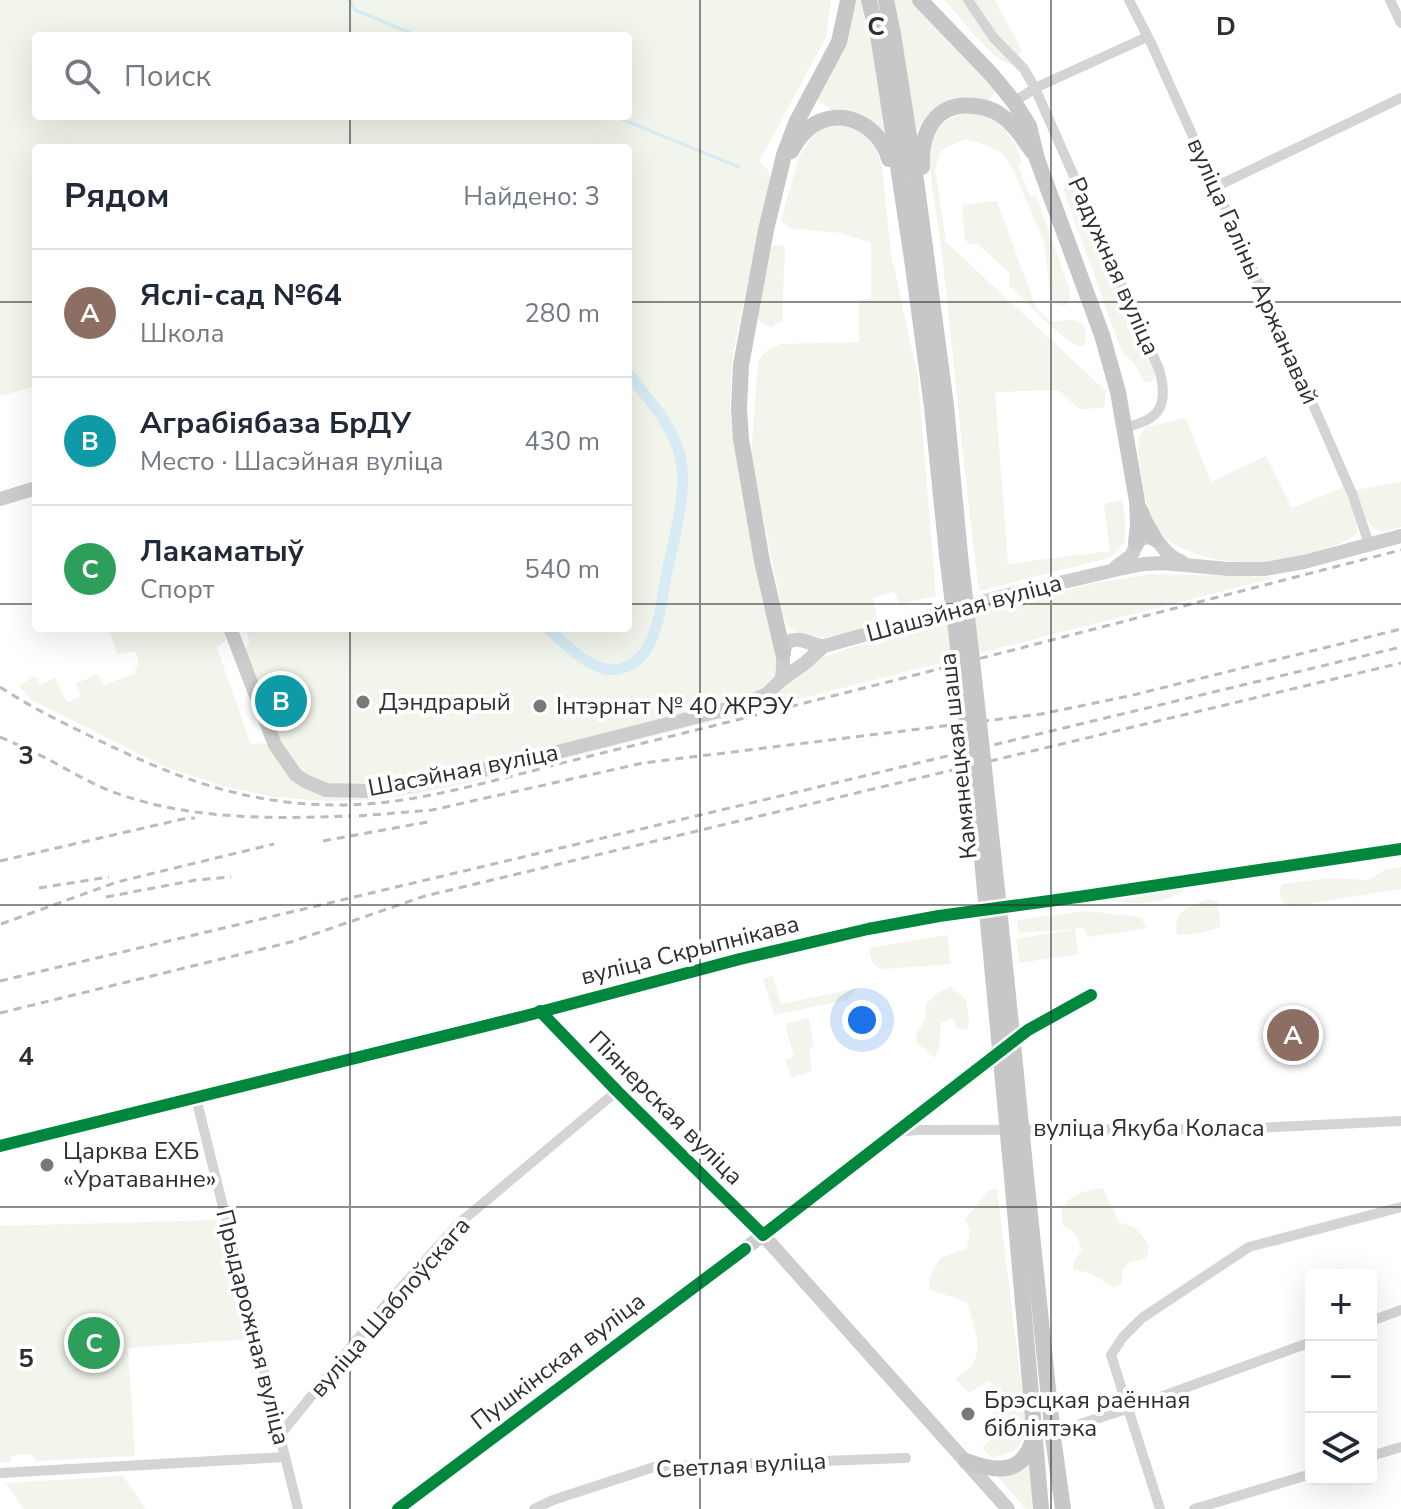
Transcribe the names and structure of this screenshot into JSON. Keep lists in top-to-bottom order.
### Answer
{
  "streets": {
    "main road": [
      "Шашэйная вуліца",
      "Камянецкая шаша",
      "Шасэйная вуліца",
      "вуліца Скрыпнікава",
      "Піянерская вуліца",
      "Пушкінская вуліца"
    ],
    "street": [
      "Радужная вуліца",
      "вуліца Галіны Аржанавай",
      "вуліца Якуба Коласа",
      "вуліца Шаблоўскага",
      "Прыдарожная вуліца",
      "Светлая вуліца"
    ]
  },
  "crossings": [
    ["вуліца Галіны Аржанавай", "Шашэйная вуліца"],
    ["Шашэйная вуліца", "Шасэйная вуліца"],
    ["вуліца Скрыпнікава", "Піянерская вуліца"],
    ["вуліца Скрыпнікава", "Прыдарожная вуліца"],
    ["Піянерская вуліца", "вуліца Шаблоўскага"],
    ["Піянерская вуліца", "Пушкінская вуліца"],
    ["вуліца Якуба Коласа", "Пушкінская вуліца"],
    ["вуліца Шаблоўскага", "Прыдарожная вуліца"]
  ],
  "places": [
    "Дэндрарый",
    "Інтэрнат № 40 ЖРЭУ",
    "Царква ЕХБ «Уратаванне»",
    "Брэсцкая раённая бібліятэка"
  ],
  "page": {
    "search": "Поиск",
    "heading": ["Рядом", "Найдено: 3"],
    "list": [
      {
        "mark": "A",
        "name": "Яслі-сад №64",
        "note": "Школа",
        "value": "280 m"
      },
      {
        "mark": "B",
        "name": "Аграбіябаза БрДУ",
        "note": "Место · Шасэйная вуліца",
        "value": "430 m"
      },
      {
        "mark": "C",
        "name": "Лакаматыў",
        "note": "Спорт",
        "value": "540 m"
      }
    ],
    "pins": ["B", "A", "C"],
    "map_buttons": ["+", "−"]
  },
  "grid": {
    "columns": ["C", "D"],
    "rows": ["3", "4", "5"]
  }
}
